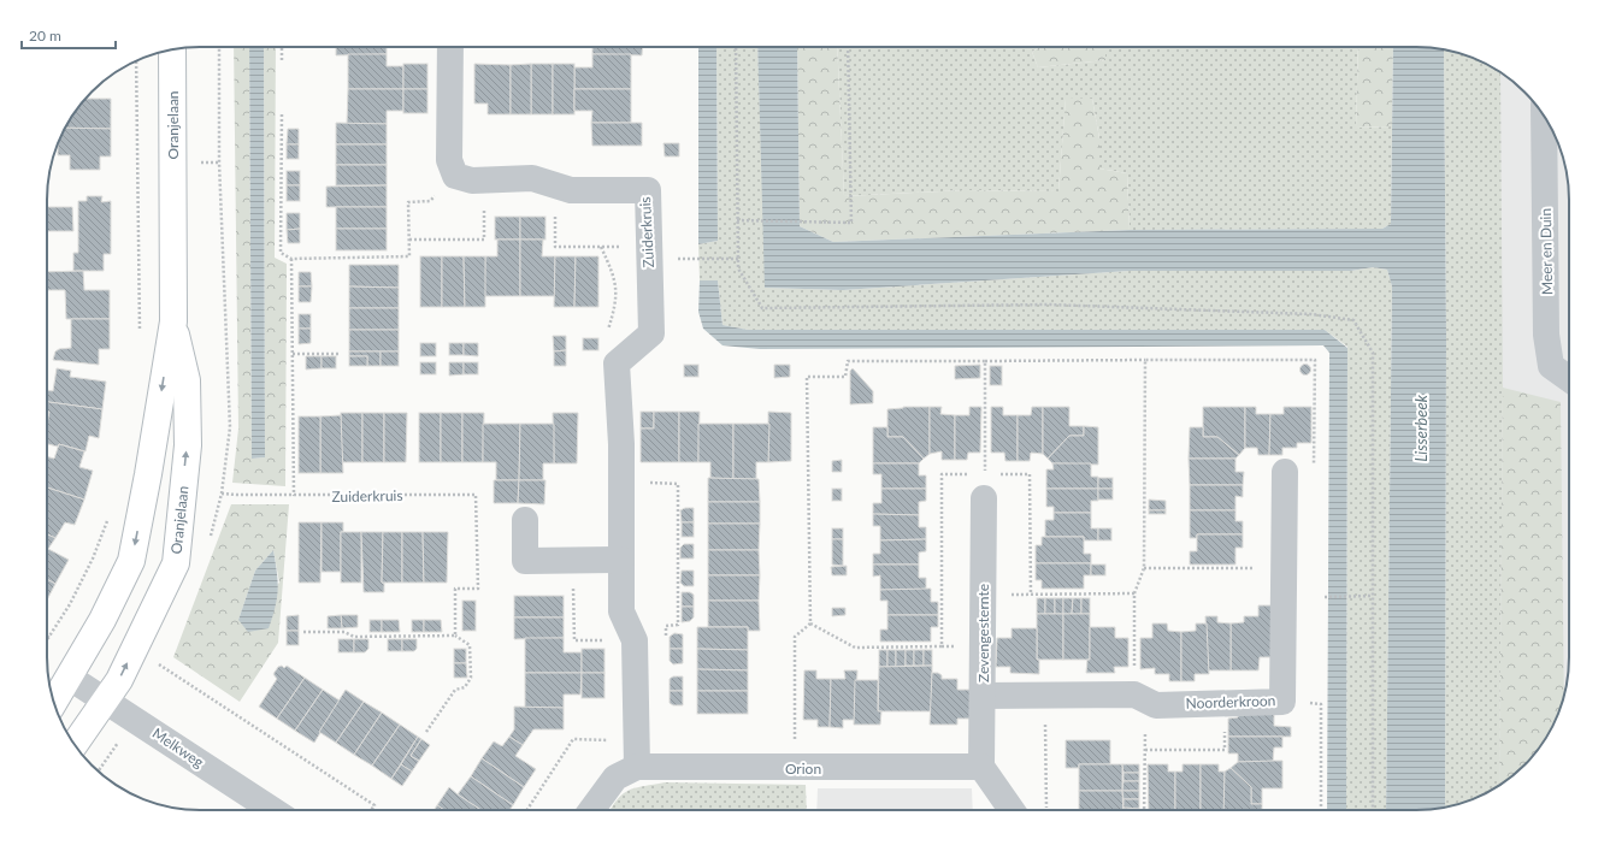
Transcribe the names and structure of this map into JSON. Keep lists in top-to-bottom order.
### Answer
{
  "streets": {
    "main road": ["Oranjelaan"],
    "street": [
      "Zuiderkruis",
      "Meer en Duin",
      "Zevengesternte",
      "Noorderkroon",
      "Melkweg",
      "Orion"
    ]
  },
  "crossings": [
    ["Oranjelaan", "Melkweg"],
    ["Zevengesternte", "Noorderkroon"],
    ["Zevengesternte", "Orion"]
  ],
  "water": ["Lisserbeek"],
  "scale_bar": "20 m"
}
